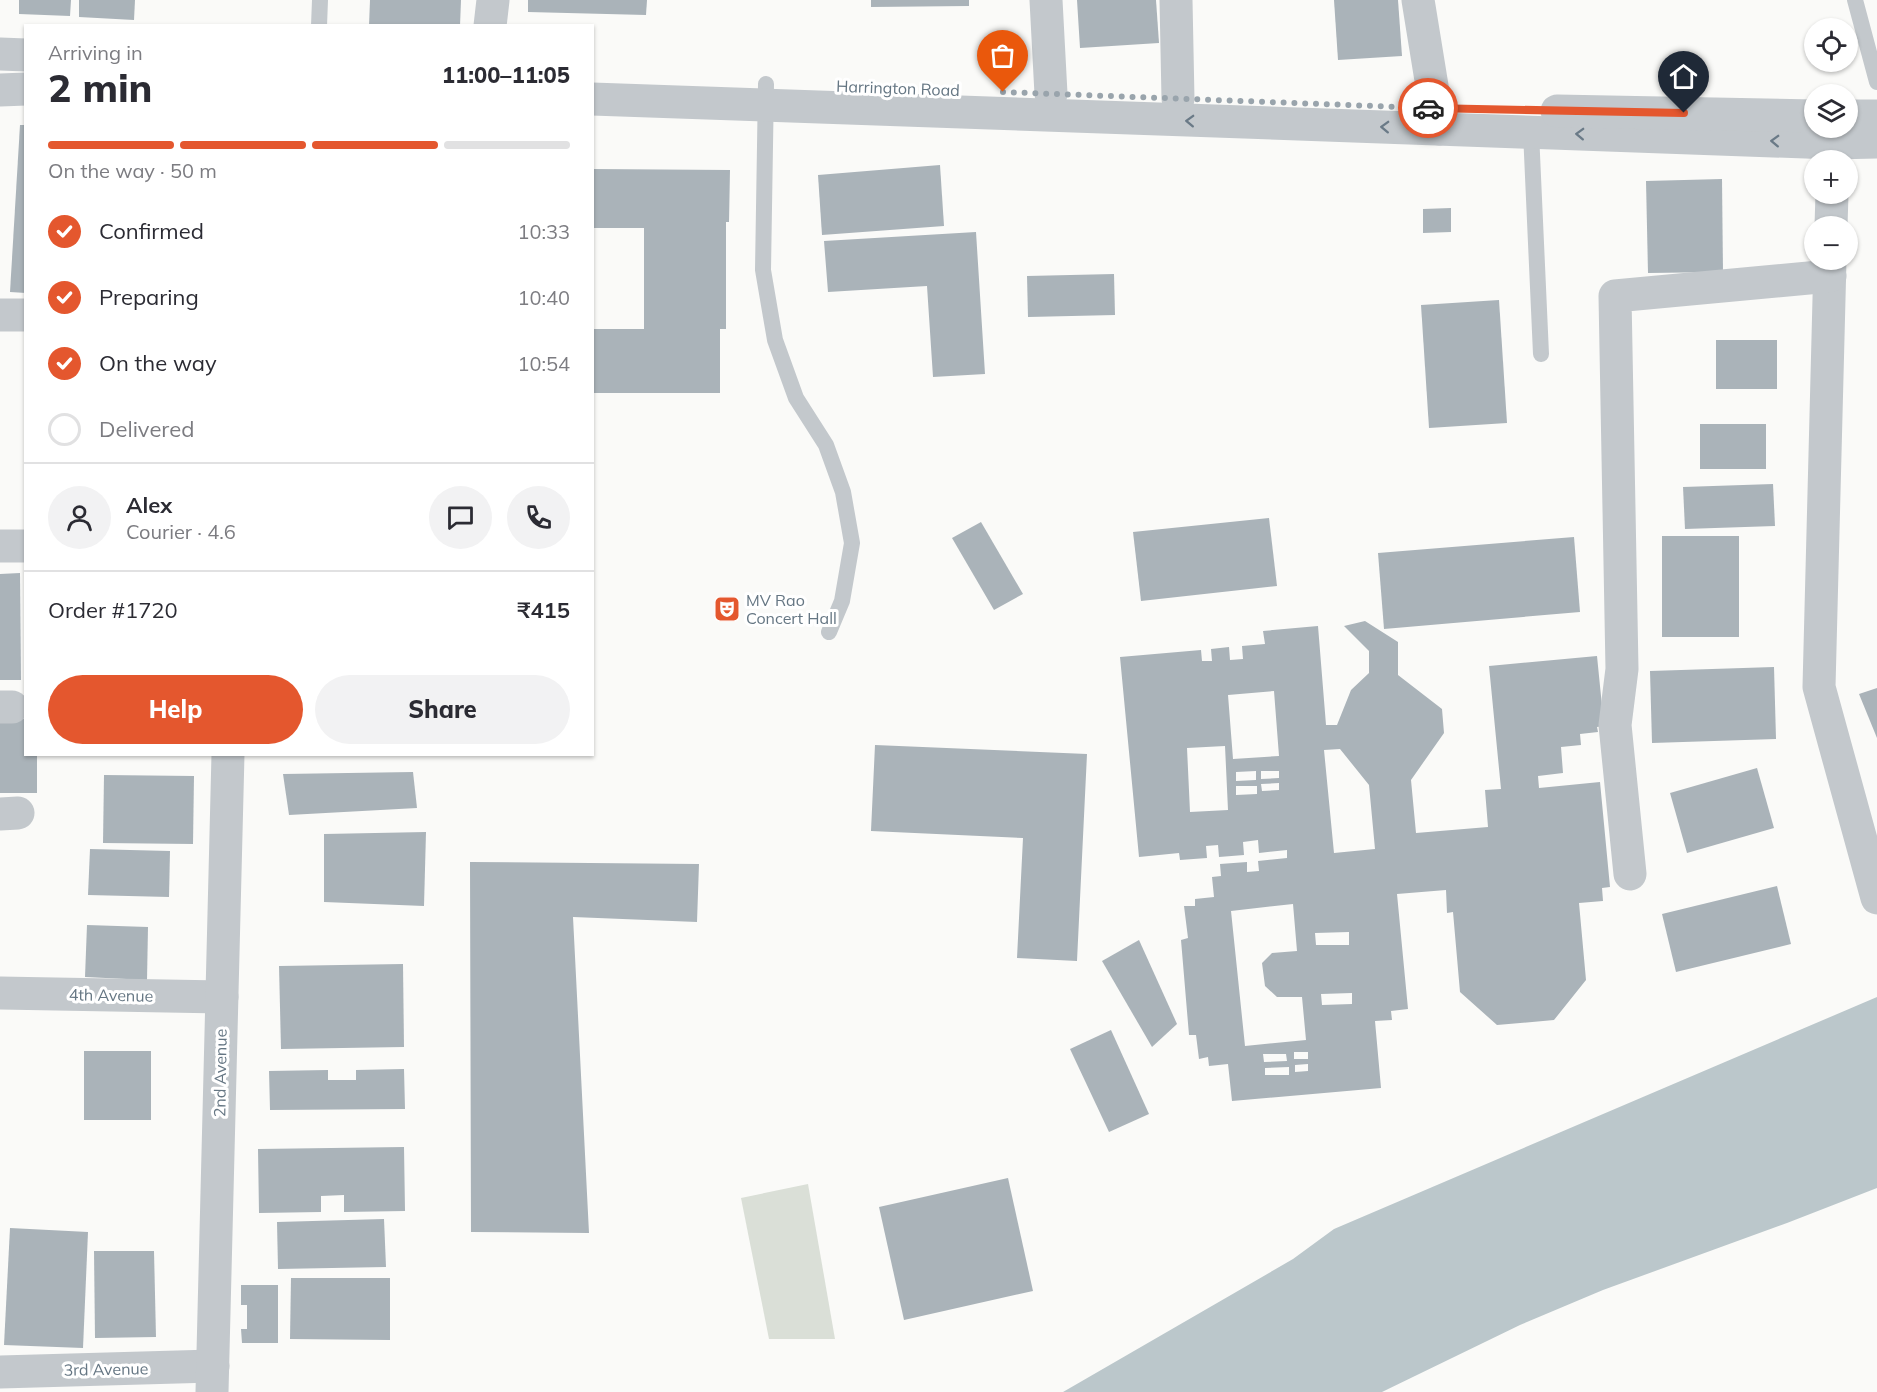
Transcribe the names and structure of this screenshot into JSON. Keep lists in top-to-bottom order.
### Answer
{
  "streets": {
    "street": [
      "Harrington Road",
      "4th Avenue",
      "2nd Avenue",
      "3rd Avenue"
    ]
  },
  "crossings": [
    ["4th Avenue", "2nd Avenue"],
    ["2nd Avenue", "3rd Avenue"]
  ],
  "places": {
    "theatre": ["MV Rao Concert Hall"]
  },
  "page": {
    "map_buttons": ["+", "−"],
    "heading": ["2 min", "Arriving in", "11:00–11:05"],
    "panel": [
      "Alex",
      "Courier · 4.6",
      "Order #1720",
      "₹415"
    ],
    "bar": "On the way · 50 m",
    "list": [
      ["Confirmed", "10:33"],
      ["Preparing", "10:40"],
      ["On the way", "10:54"],
      "Delivered"
    ],
    "buttons": ["Help", "Share"]
  }
}
